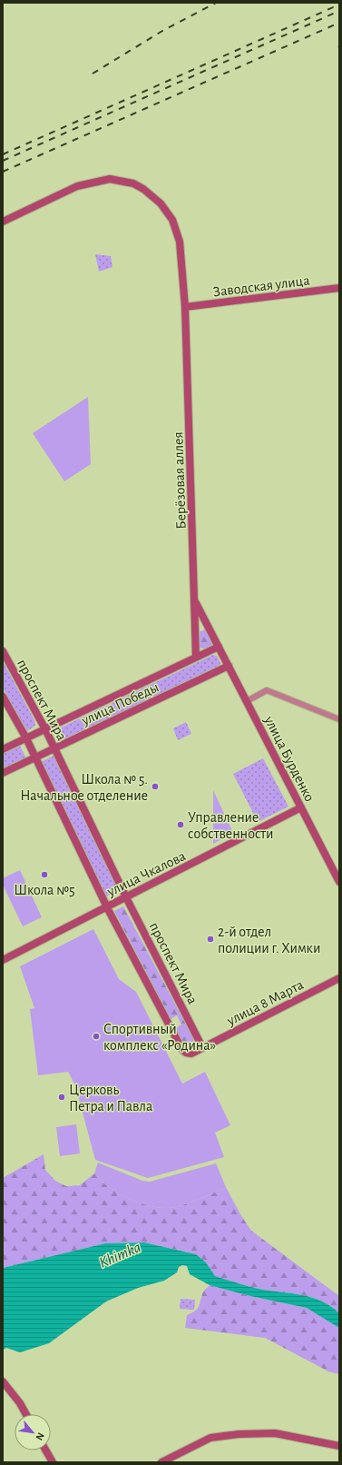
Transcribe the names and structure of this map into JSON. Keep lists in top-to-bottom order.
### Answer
{
  "streets": {
    "street": [
      "Заводская улица",
      "Берёзовая аллея",
      "проспект Мира",
      "улица Победы",
      "улица Бурденко",
      "улица Чкалова",
      "улица 8 Марта"
    ]
  },
  "crossings": [
    ["Заводская улица", "Берёзовая аллея"],
    ["Берёзовая аллея", "улица Победы"],
    ["Берёзовая аллея", "улица Бурденко"],
    ["проспект Мира", "улица Победы"],
    ["проспект Мира", "улица Чкалова"],
    ["проспект Мира", "улица 8 Марта"],
    ["улица Победы", "улица Бурденко"],
    ["улица Бурденко", "улица Чкалова"]
  ],
  "water": ["Khimka"],
  "places": [
    "Школа № 5. Начальное отделение",
    "Управление собственности",
    "Школа №5",
    "2-й отдел полиции г. Химки",
    "Спортивный комплекс «Родина»",
    "Церковь Петра и Павла"
  ],
  "north": "bottom right"
}
